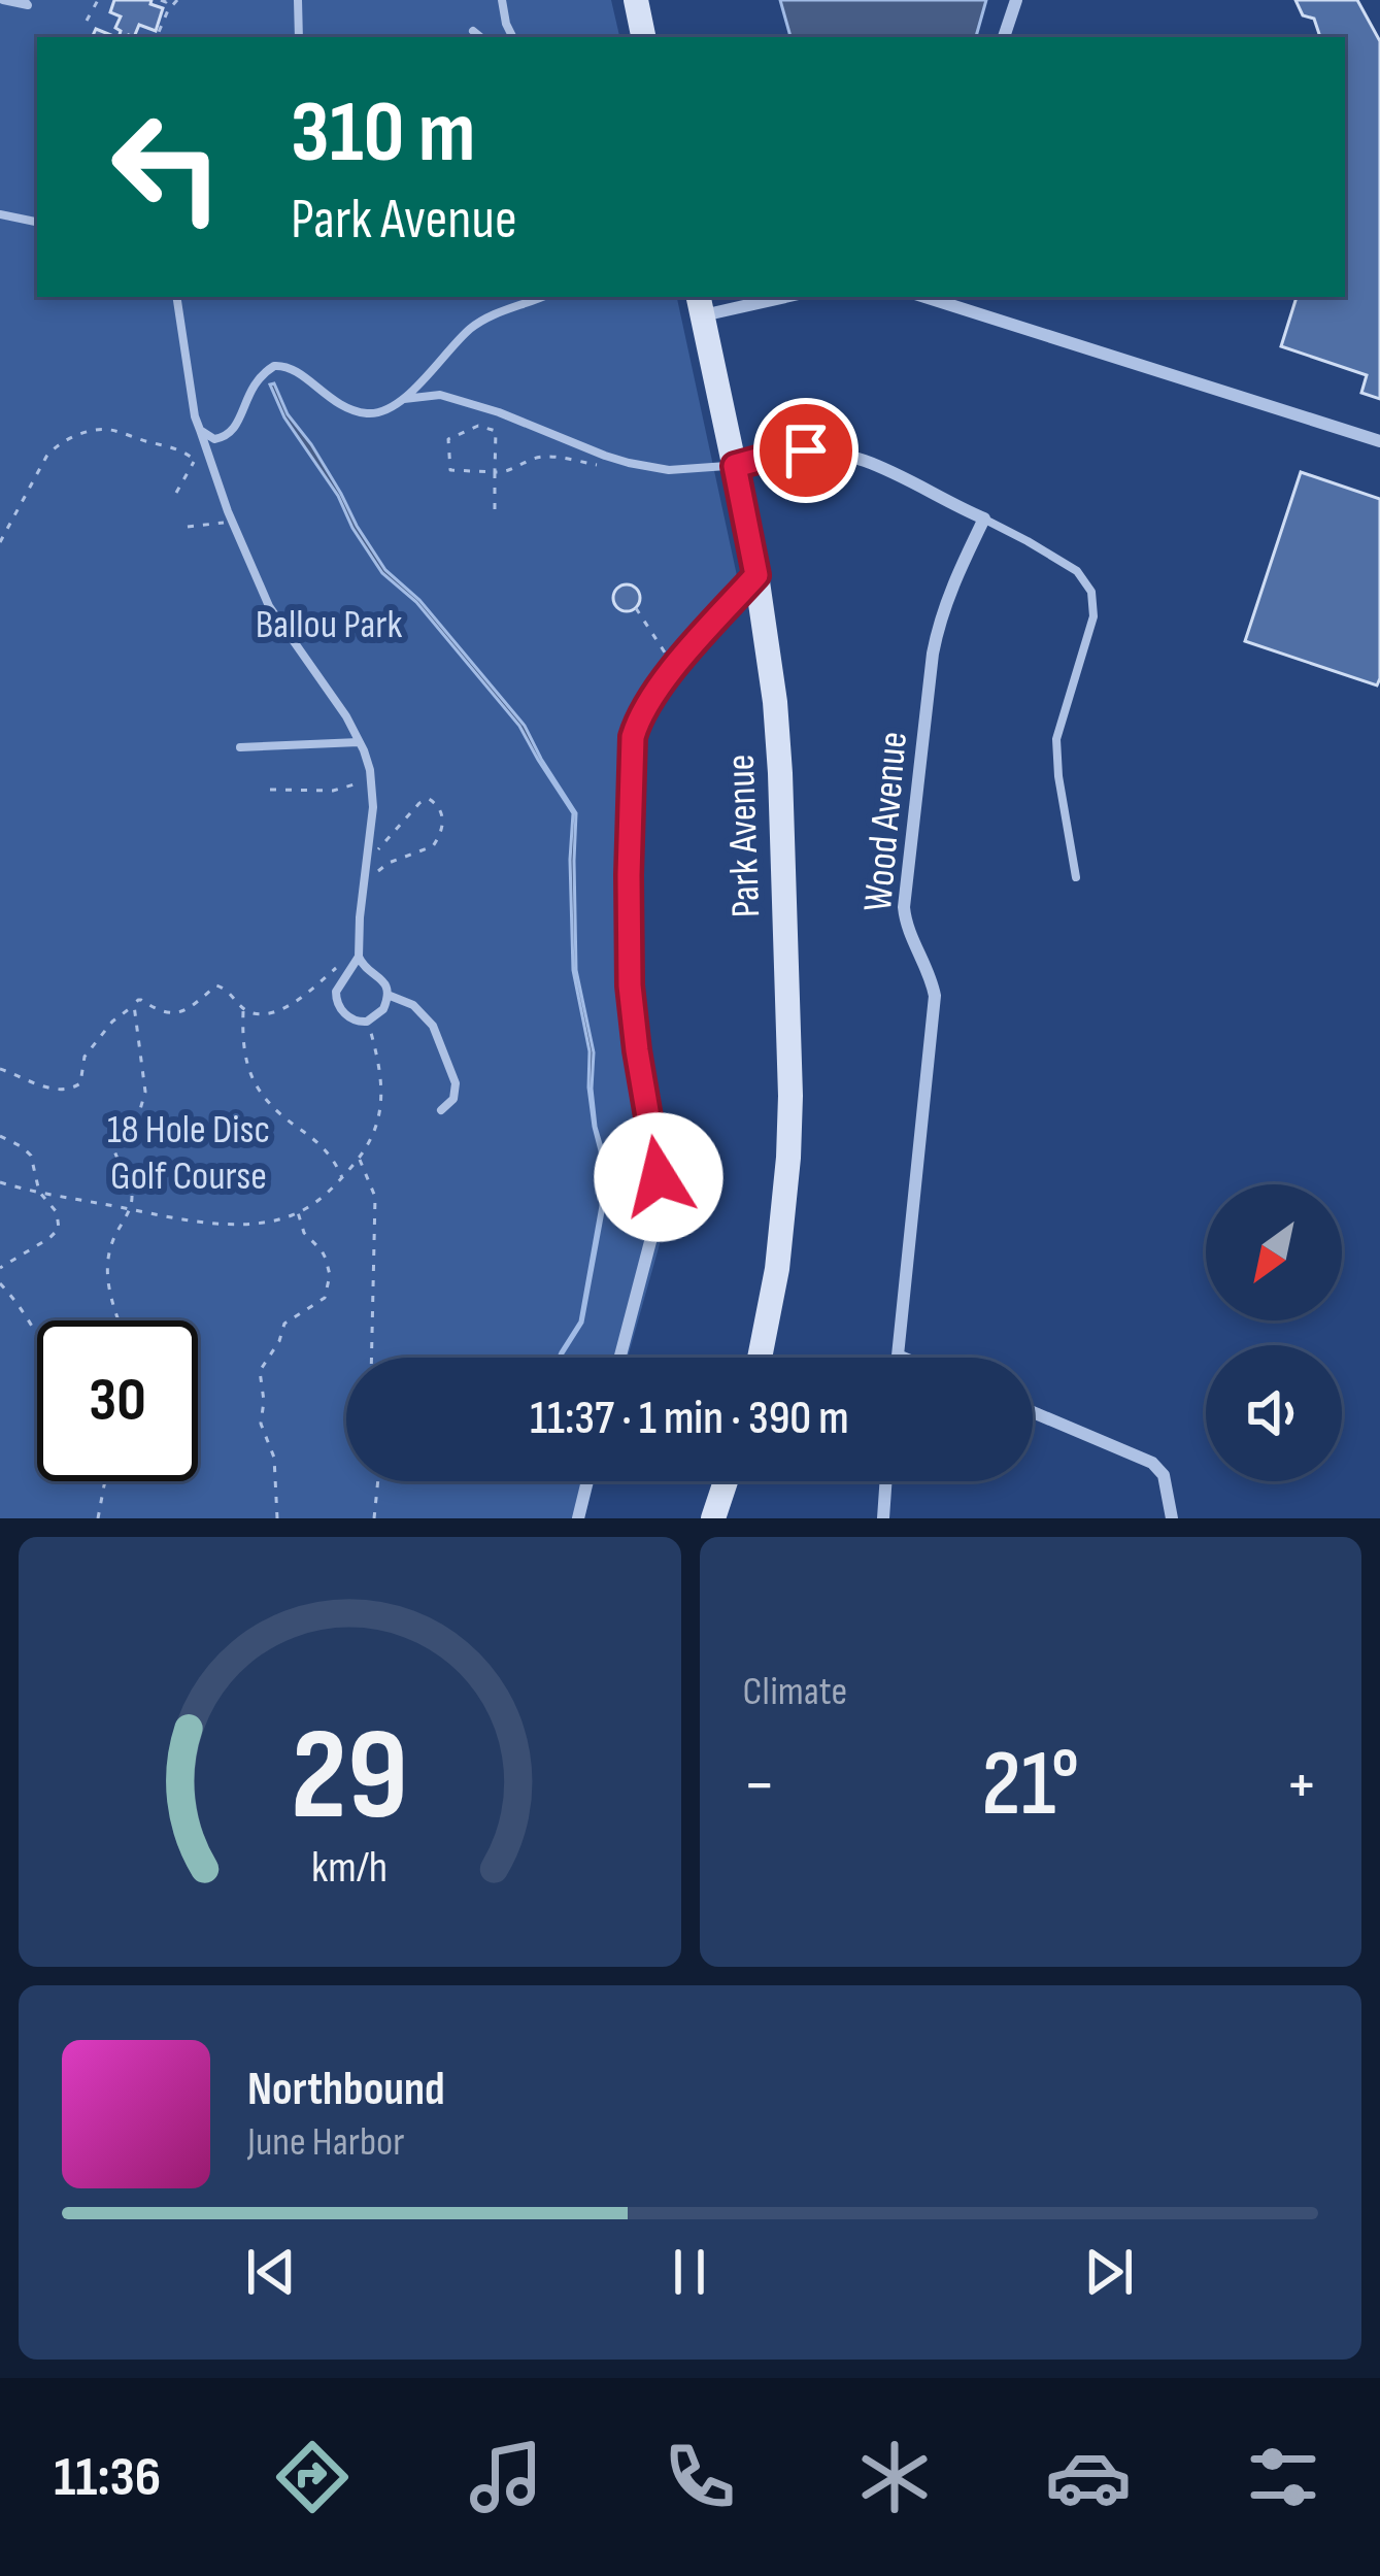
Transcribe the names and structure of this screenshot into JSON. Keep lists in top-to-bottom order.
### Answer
{
  "streets": {
    "main road": ["Park Avenue"],
    "street": ["Wood Avenue"]
  },
  "parks": ["Ballou Park", "18 Hole Disc Golf Course"],
  "north": "bottom left",
  "page": {
    "turn": ["310 m", "Park Avenue"],
    "limit": "30",
    "trip": "11:37 · 1 min · 390 m",
    "tile": "Climate",
    "heat": ["−", "21°", "+"],
    "song": ["Northbound", "June Harbor"],
    "tabs": "11:36",
    "gauge": ["29", "km/h"]
  }
}
